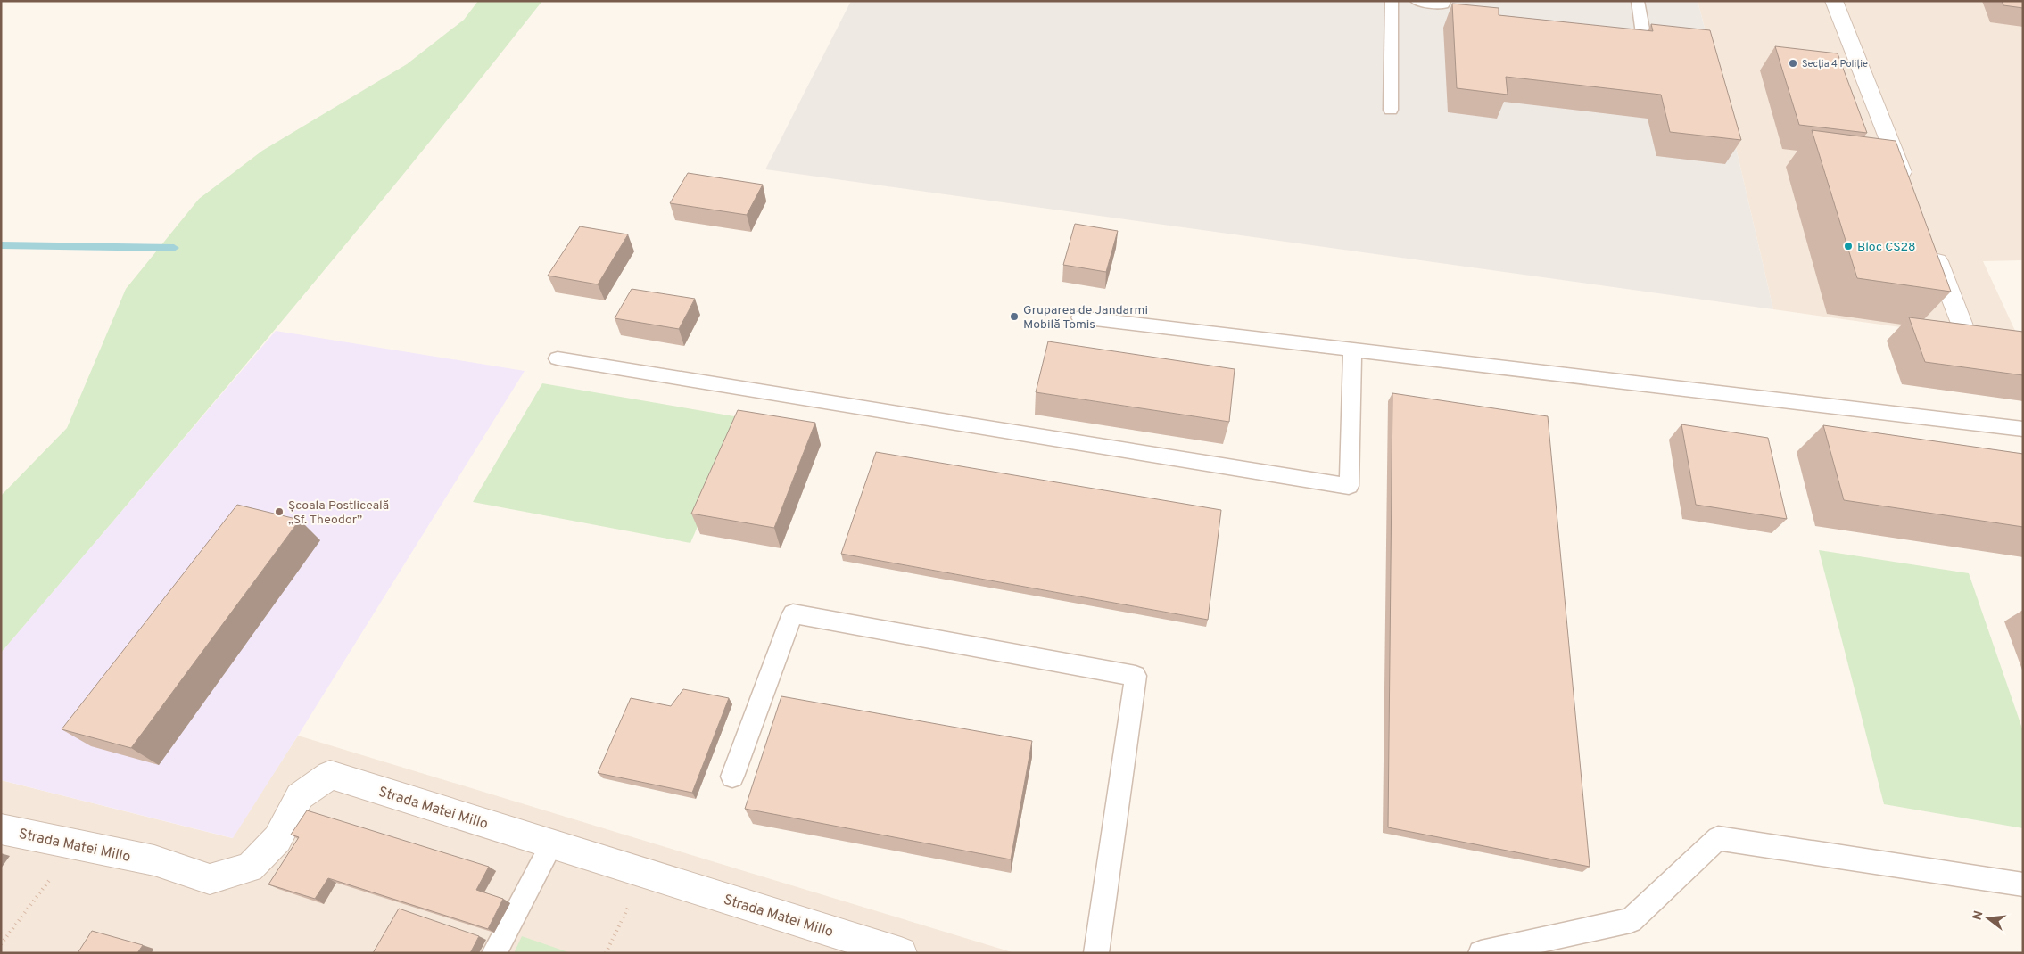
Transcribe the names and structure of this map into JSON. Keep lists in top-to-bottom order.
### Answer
{
  "streets": {
    "street": ["Strada Matei Millo"]
  },
  "places": [
    "Secția 4 Poliție",
    "Bloc CS28",
    "Gruparea de Jandarmi Mobilă Tomis",
    "Școala Postliceală „Sf. Theodor”"
  ],
  "north": "left"
}
